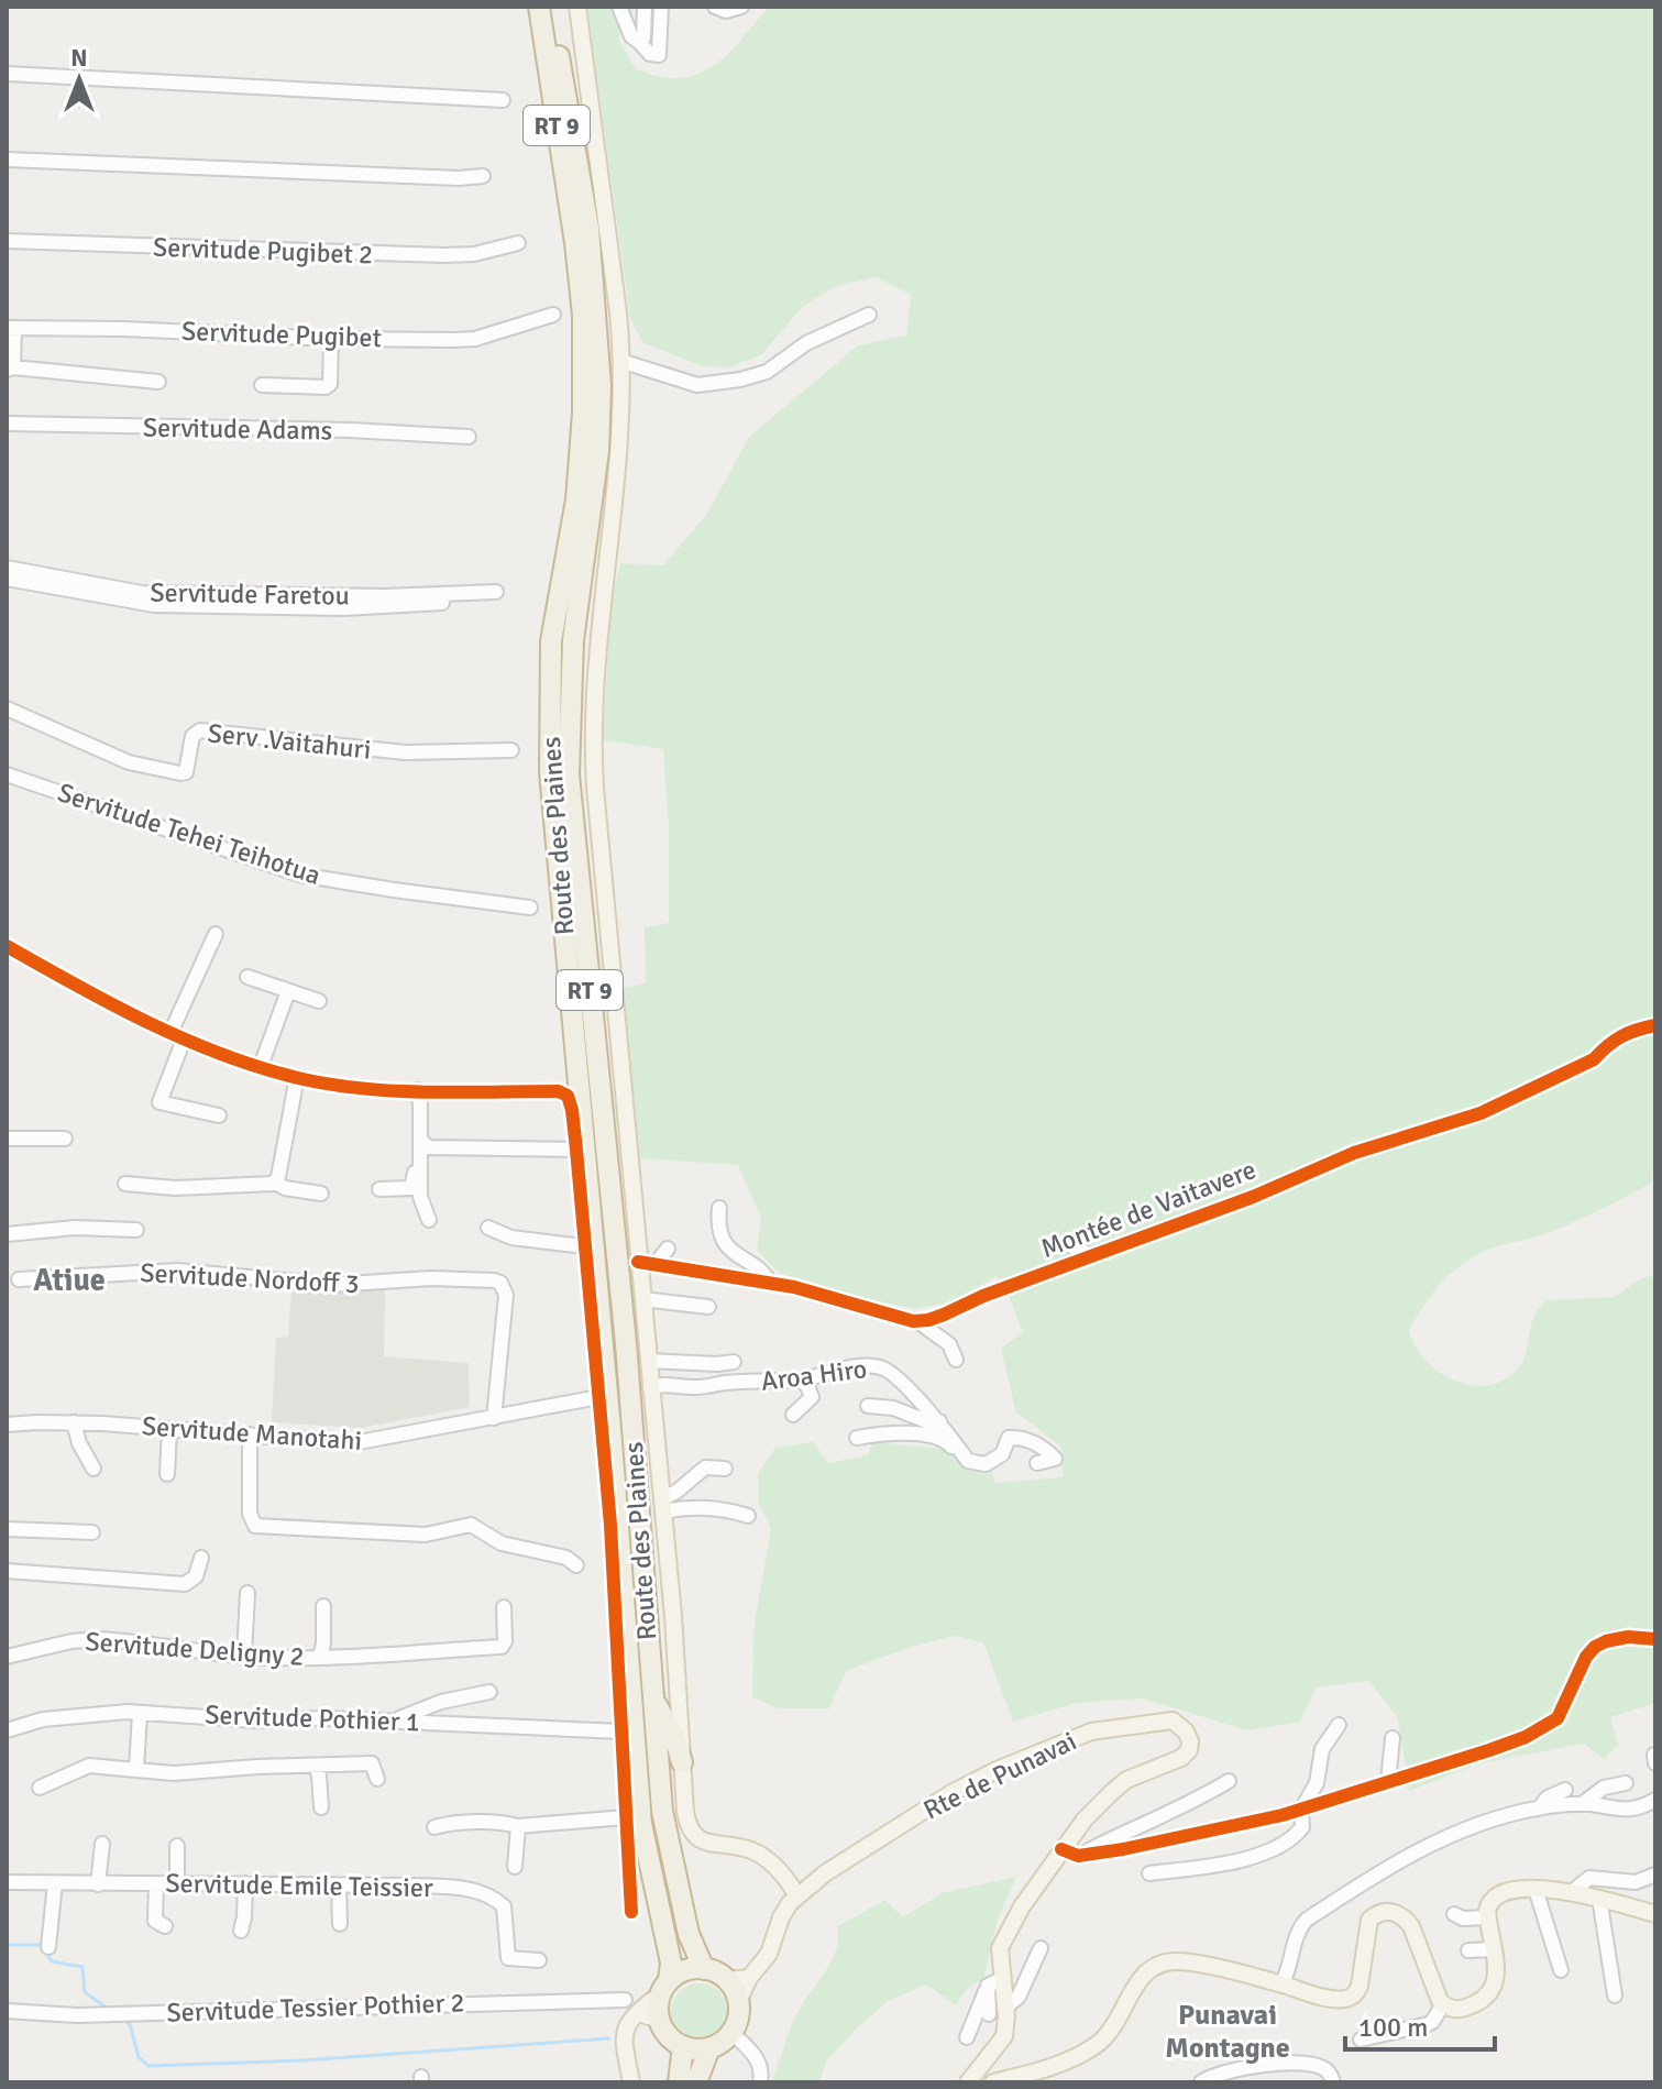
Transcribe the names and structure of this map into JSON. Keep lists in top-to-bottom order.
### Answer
{
  "streets": {
    "highway": ["RT 9", "Route des Plaines"],
    "main road": ["Rte de Punavai"],
    "street": [
      "Servitude Pugibet 2",
      "Servitude Pugibet",
      "Servitude Adams",
      "Servitude Faretou",
      "Serv .Vaitahuri",
      "Servitude Tehei Teihotua",
      "Montée de Vaitavere",
      "Servitude Nordoff 3",
      "Aroa Hiro",
      "Servitude Manotahi",
      "Servitude Deligny 2",
      "Servitude Pothier 1",
      "Servitude Emile Teissier",
      "Servitude Tessier Pothier 2"
    ]
  },
  "crossings": [
    ["RT 9", "Route des Plaines"],
    ["RT 9", "Rte de Punavai"],
    ["Route des Plaines", "Aroa Hiro"],
    ["Route des Plaines", "Rte de Punavai"],
    ["Servitude Nordoff 3", "Servitude Manotahi"]
  ],
  "districts": ["Atiue", "Punavai Montagne"],
  "scale_bar": "100 m",
  "north": "top"
}
